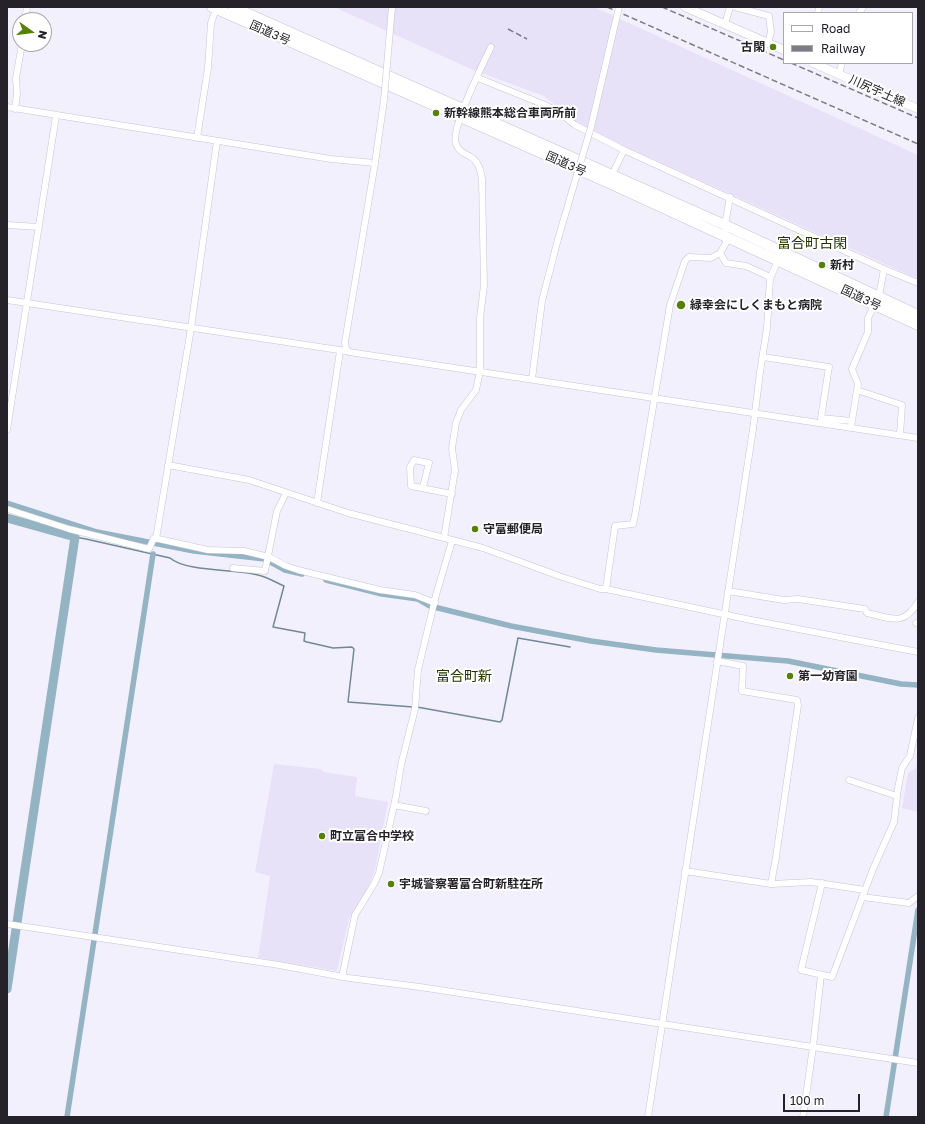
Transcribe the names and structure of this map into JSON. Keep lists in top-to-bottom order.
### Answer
{
  "streets": {
    "highway": ["国道3号"],
    "main road": ["川尻宇土線"]
  },
  "districts": ["富合町古閑", "富合町新"],
  "places": [
    "古閑",
    "新幹線熊本総合車両所前",
    "新村",
    "緑幸会にしくまもと病院",
    "守富郵便局",
    "第一幼育園",
    "町立富合中学校",
    "宇城警察署富合町新駐在所"
  ],
  "legend": ["Road", "Railway"],
  "scale_bar": "100 m",
  "north": "right"
}
